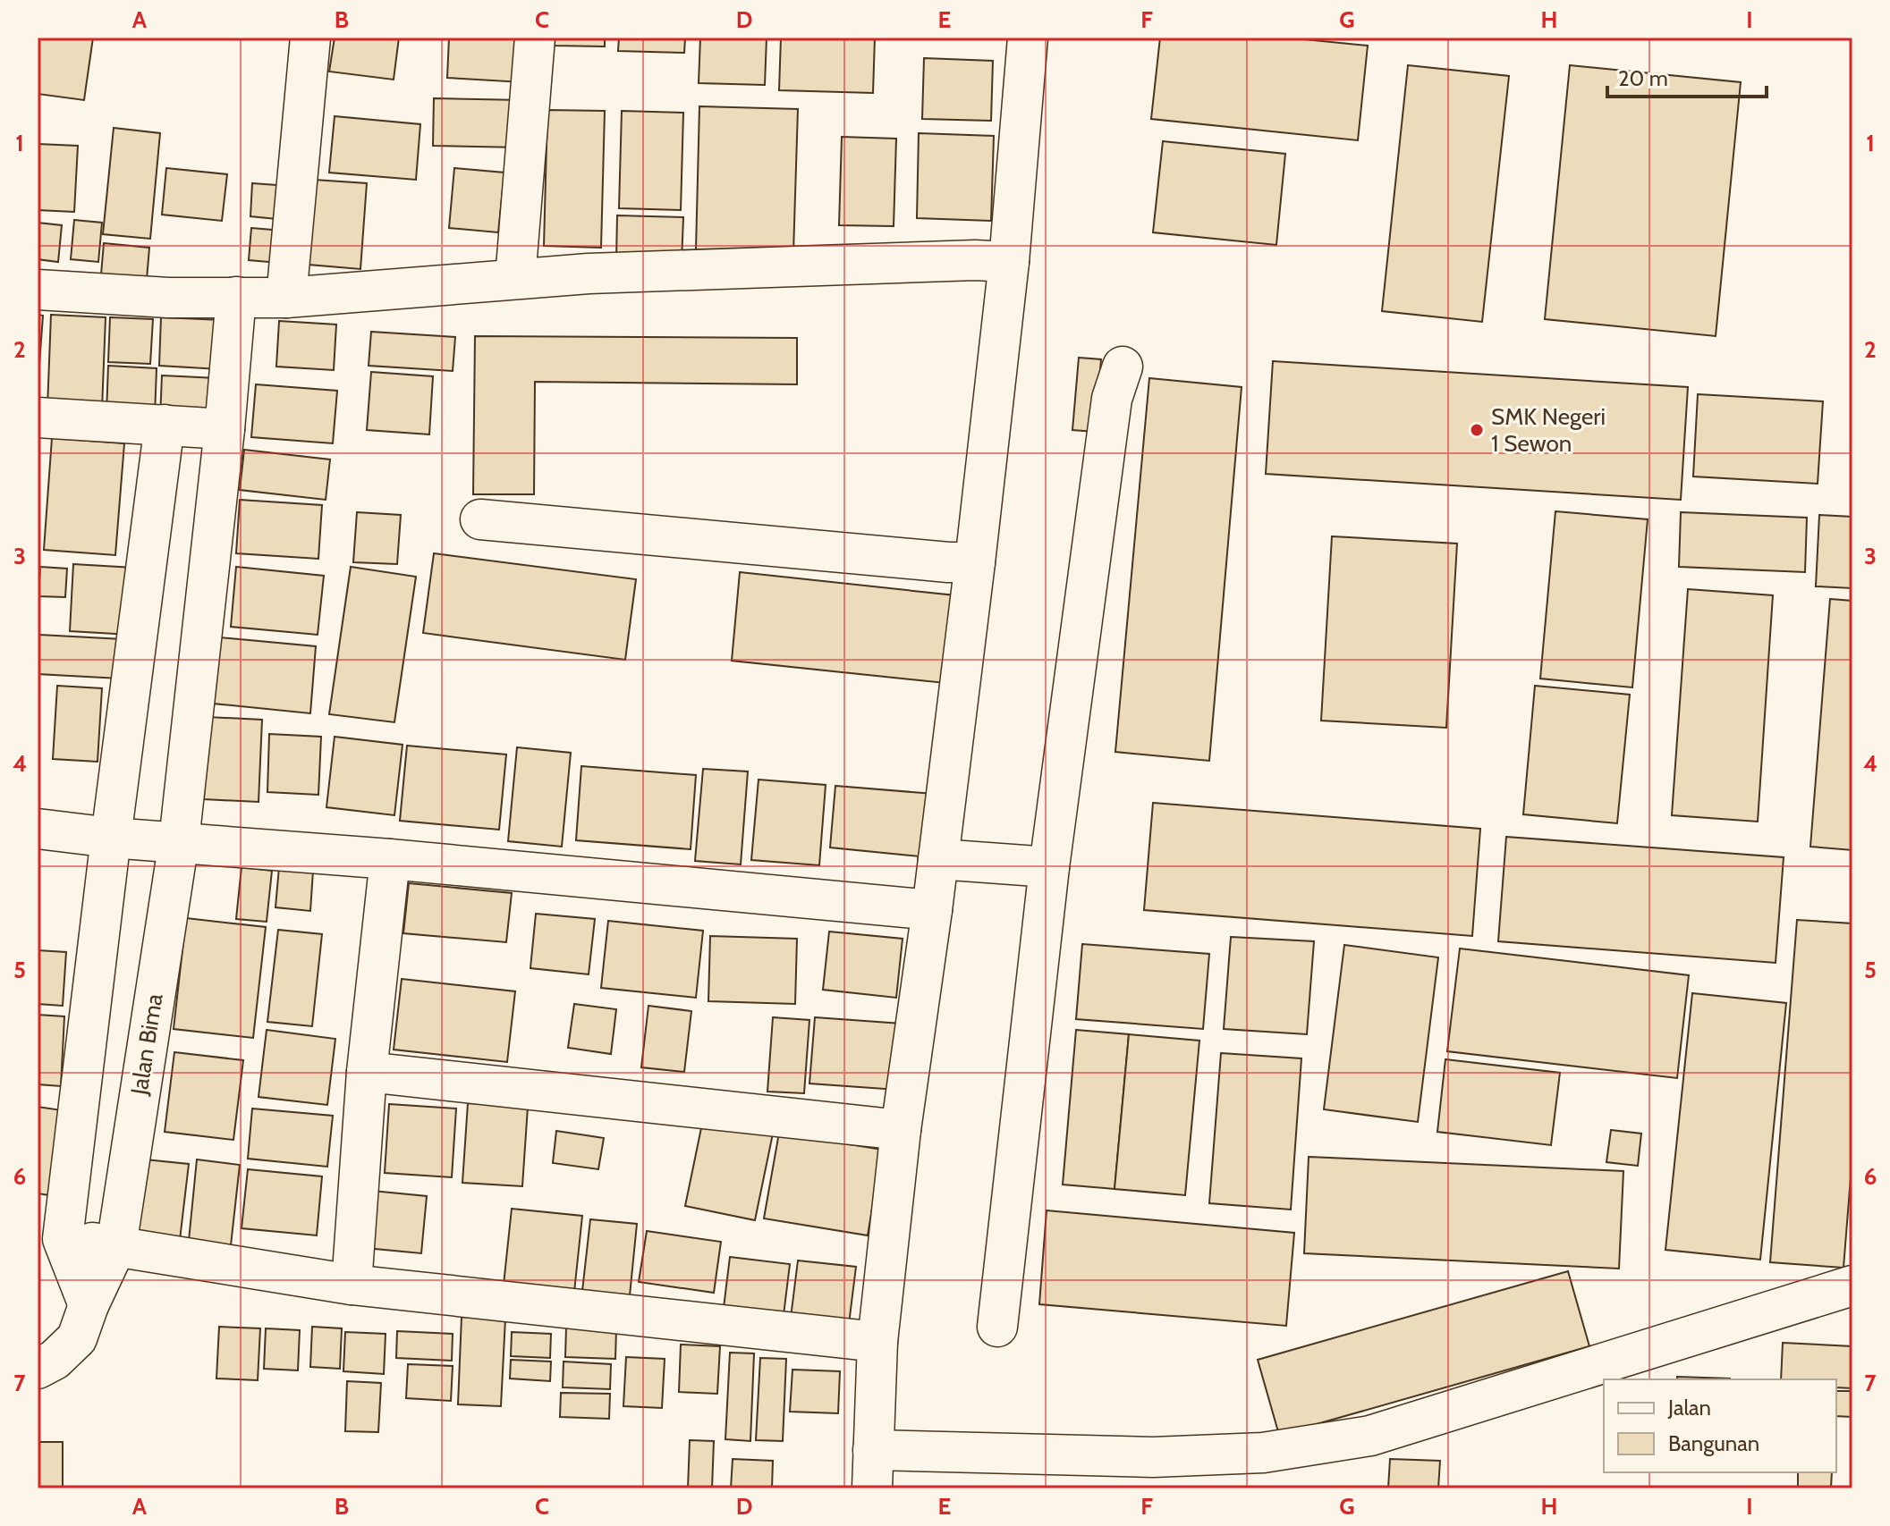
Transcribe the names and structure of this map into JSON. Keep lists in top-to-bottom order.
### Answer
{
  "streets": {
    "street": ["Jalan Bima"]
  },
  "places": ["SMK Negeri 1 Sewon"],
  "legend": ["Jalan", "Bangunan"],
  "scale_bar": "20 m",
  "grid": {
    "columns": [
      "A",
      "B",
      "C",
      "D",
      "E",
      "F",
      "G",
      "H",
      "I"
    ],
    "rows": [
      "1",
      "2",
      "3",
      "4",
      "5",
      "6",
      "7"
    ]
  }
}
